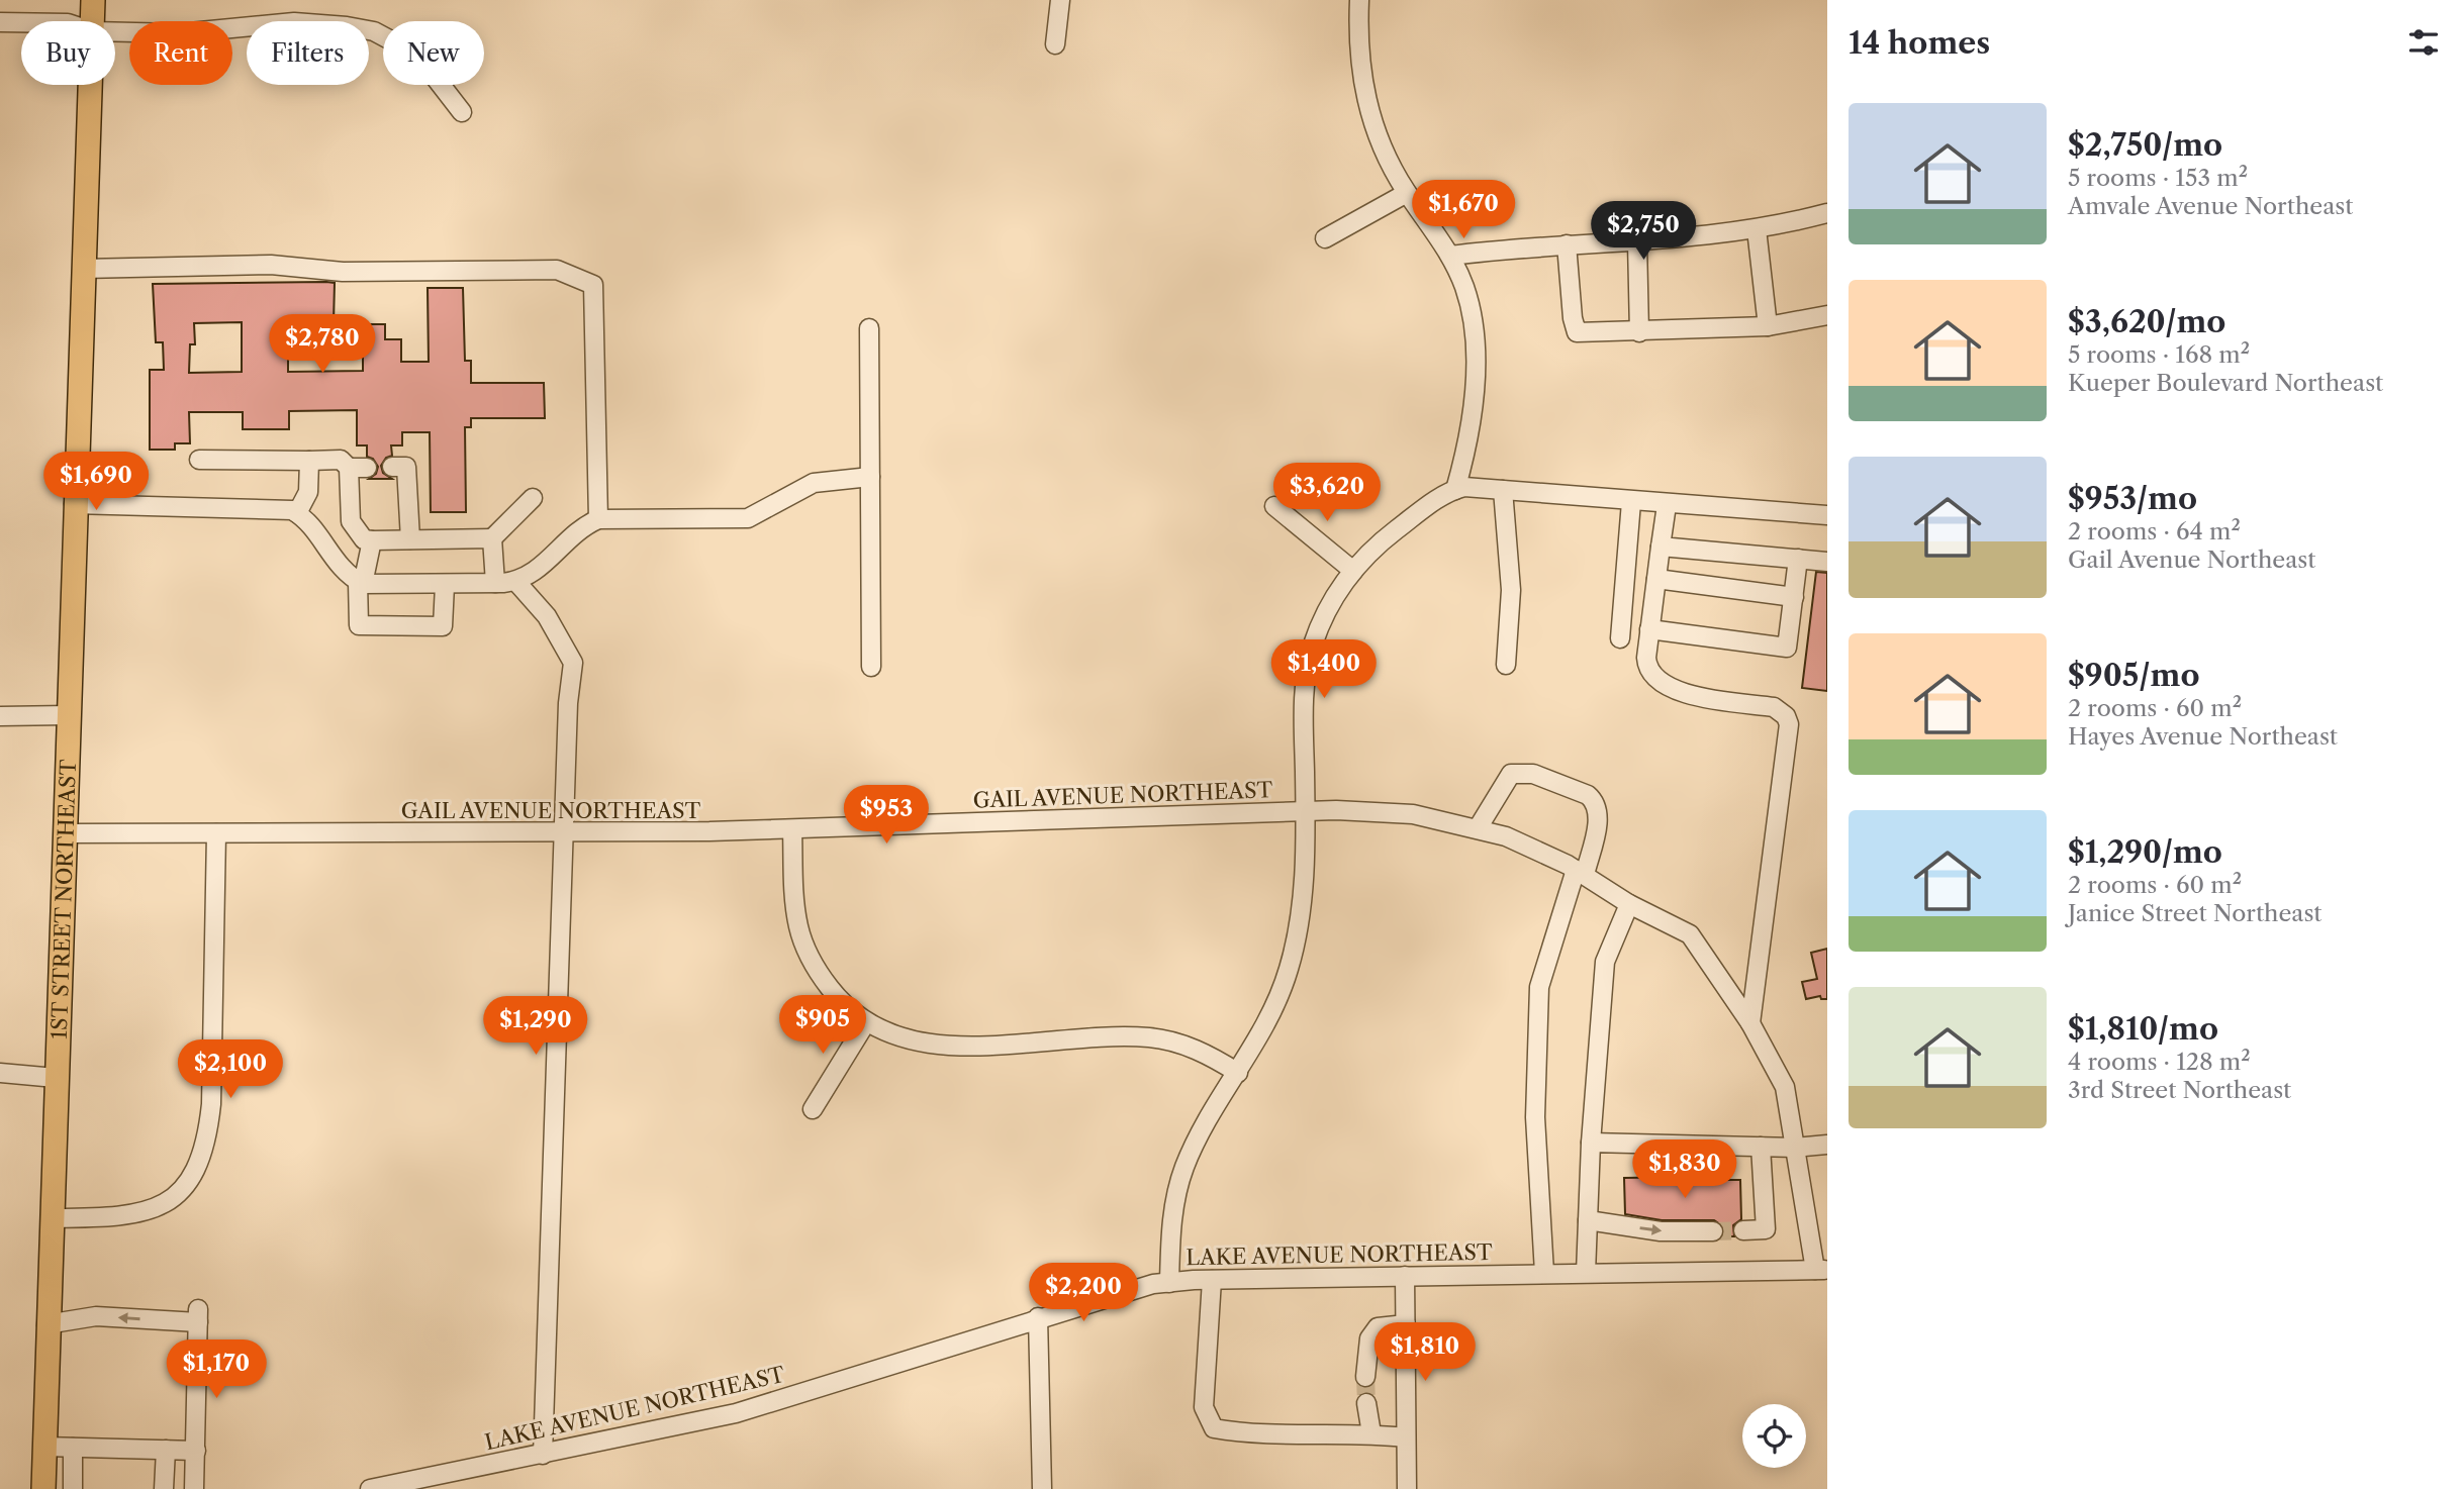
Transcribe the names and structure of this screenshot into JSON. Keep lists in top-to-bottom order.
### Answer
{
  "streets": {
    "main road": ["1ST STREET NORTHEAST"],
    "street": ["GAIL AVENUE NORTHEAST", "LAKE AVENUE NORTHEAST"]
  },
  "crossings": [
    ["GAIL AVENUE NORTHEAST", "1ST STREET NORTHEAST"]
  ],
  "page": {
    "heading": "14 homes",
    "chip": [
      "Buy",
      "Rent",
      "Filters",
      "New"
    ],
    "list": [
      {
        "name": "$2,750/mo",
        "note": "5 rooms · 153 m² · Amvale Avenue Northeast"
      },
      {
        "name": "$3,620/mo",
        "note": "5 rooms · 168 m² · Kueper Boulevard Northeast"
      },
      {
        "name": "$953/mo",
        "note": "2 rooms · 64 m² · Gail Avenue Northeast"
      },
      {
        "name": "$905/mo",
        "note": "2 rooms · 60 m² · Hayes Avenue Northeast"
      },
      {
        "name": "$1,290/mo",
        "note": "2 rooms · 60 m² · Janice Street Northeast"
      },
      {
        "name": "$1,810/mo",
        "note": "4 rooms · 128 m² · 3rd Street Northeast"
      }
    ],
    "price": [
      "$1,670",
      "$2,750",
      "$2,780",
      "$1,690",
      "$3,620",
      "$1,400",
      "$953",
      "$905",
      "$1,290",
      "$2,100",
      "$1,830",
      "$2,200",
      "$1,810",
      "$1,170"
    ]
  }
}
